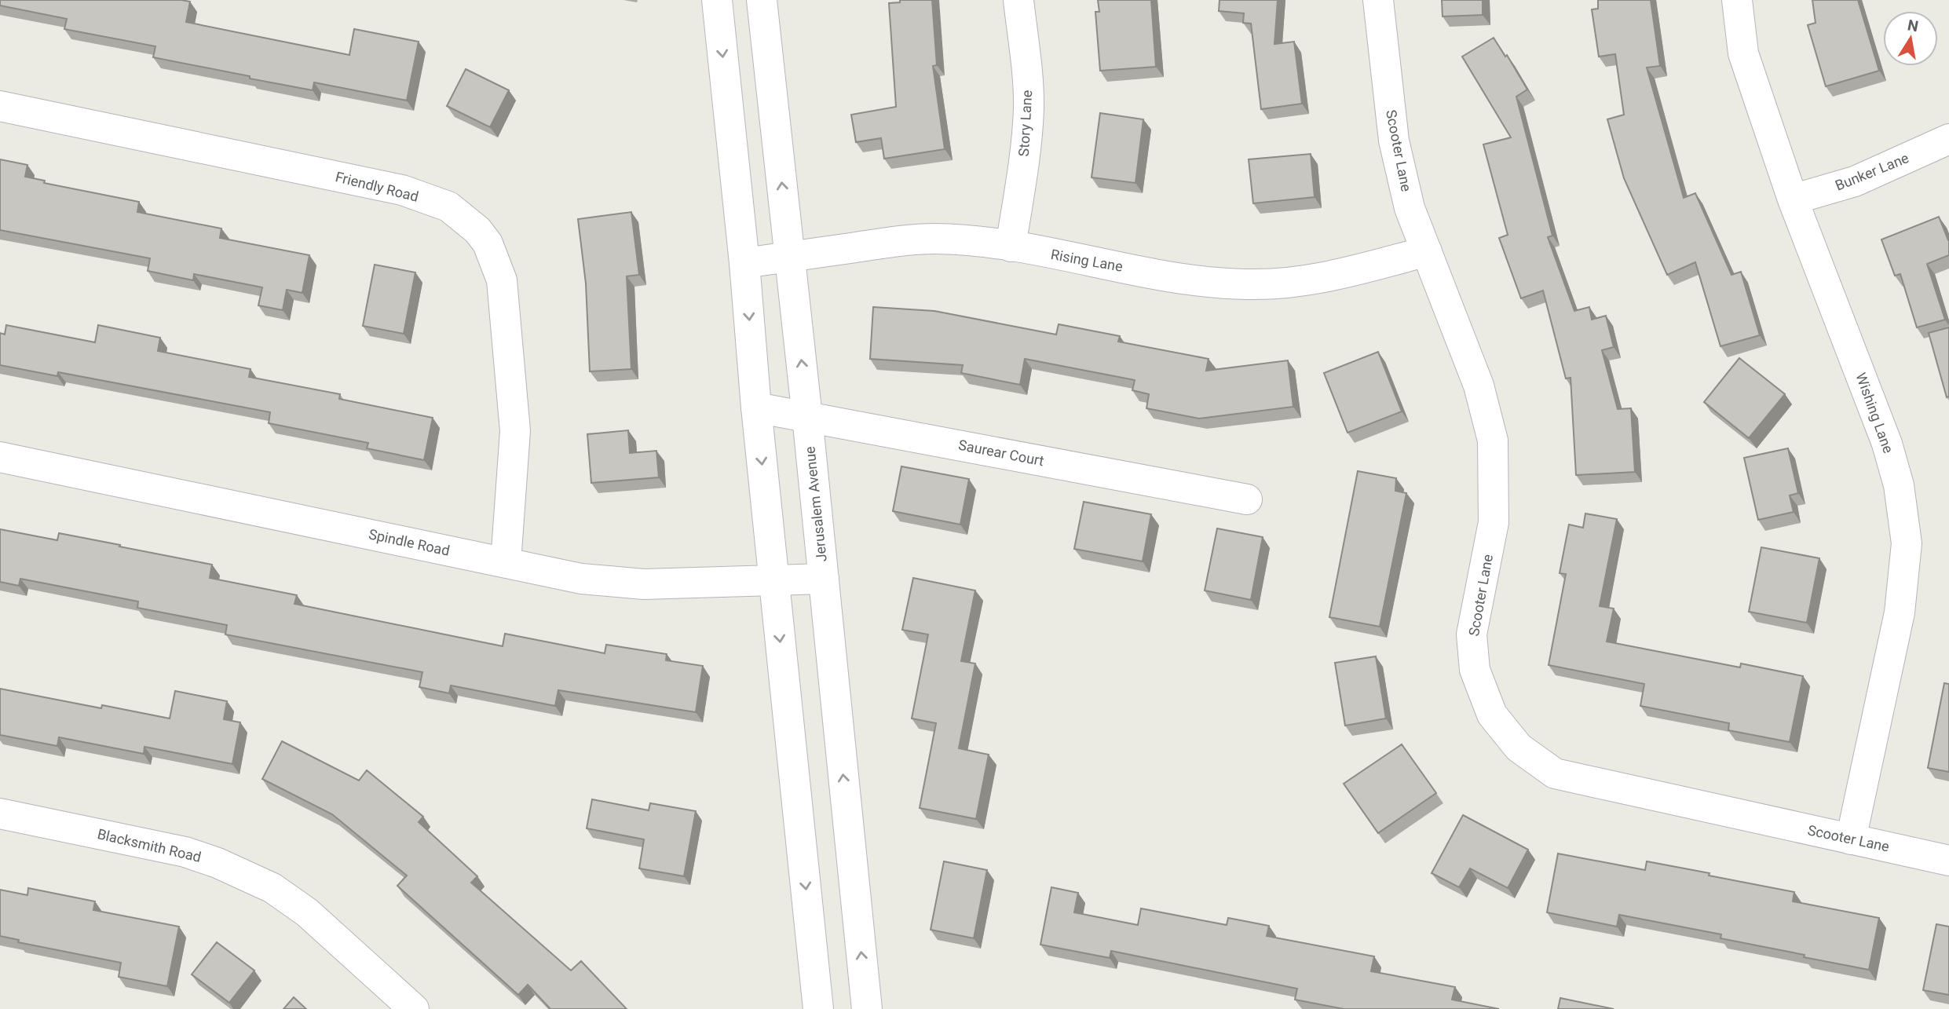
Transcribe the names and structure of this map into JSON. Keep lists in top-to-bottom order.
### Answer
{
  "streets": {
    "street": [
      "Story Lane",
      "Scooter Lane",
      "Bunker Lane",
      "Friendly Road",
      "Rising Lane",
      "Wishing Lane",
      "Saurear Court",
      "Jerusalem Avenue",
      "Spindle Road",
      "Blacksmith Road"
    ]
  },
  "crossings": [
    ["Story Lane", "Rising Lane"],
    ["Scooter Lane", "Rising Lane"],
    ["Scooter Lane", "Wishing Lane"],
    ["Bunker Lane", "Wishing Lane"],
    ["Friendly Road", "Spindle Road"],
    ["Rising Lane", "Jerusalem Avenue"],
    ["Saurear Court", "Jerusalem Avenue"],
    ["Jerusalem Avenue", "Spindle Road"]
  ],
  "north": "top"
}
